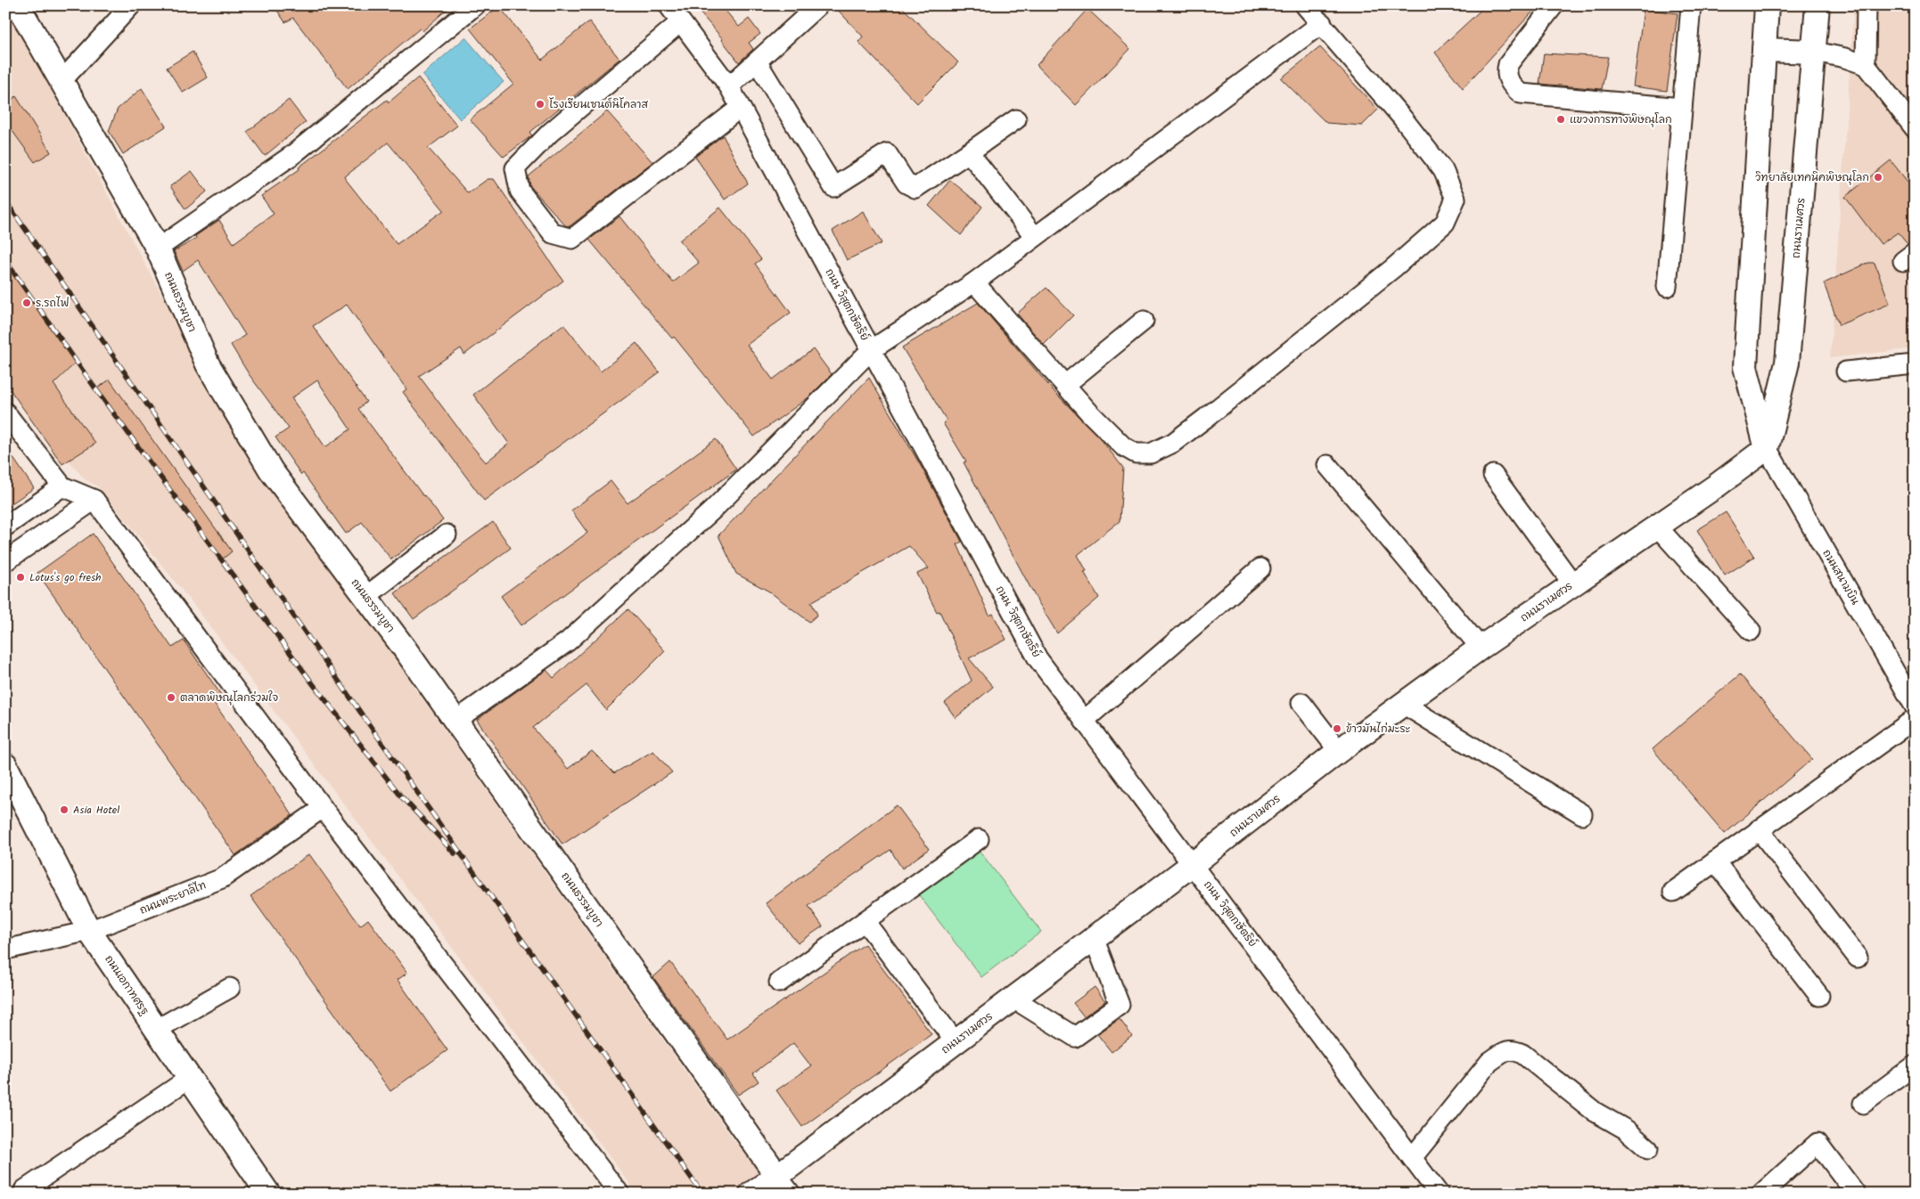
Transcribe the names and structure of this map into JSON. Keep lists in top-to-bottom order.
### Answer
{
  "streets": {
    "main road": ["ถนนราเมศวร", "ถนนธรรมบูชา", "ถนนเอกาทศรฐ"],
    "street": ["ถนน วิสุตกษัตริย์", "ถนนสนามบิน", "ถนนพระยาลิไท"]
  },
  "crossings": [
    ["ถนนราเมศวร", "ถนนธรรมบูชา"],
    ["ถนนราเมศวร", "ถนน วิสุตกษัตริย์"],
    ["ถนนราเมศวร", "ถนนสนามบิน"],
    ["ถนนพระยาลิไท", "ถนนเอกาทศรฐ"]
  ],
  "places": [
    "โรงเรียนเซนต์นิโคลาส",
    "แขวงการทางพิษณุโลก",
    "วิทยาลัยเทคนิคพิษณุโลก",
    "ร.รถไฟ",
    "Lotus's go fresh",
    "ตลาดพิษณุโลกร่วมใจ",
    "ข้าวมันไก่มะระ",
    "Asia Hotel"
  ]
}
